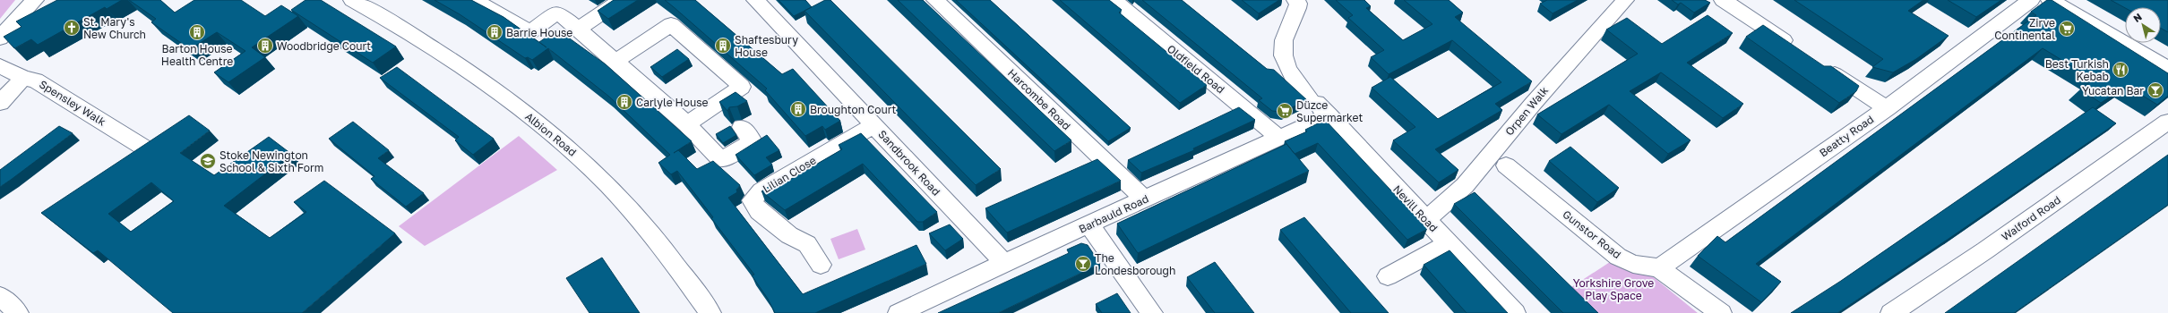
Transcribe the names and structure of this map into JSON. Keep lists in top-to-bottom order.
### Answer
{
  "streets": {
    "main road": [
      "Oldfield Road",
      "Harcombe Road",
      "Spensley Walk",
      "Orpen Walk",
      "Albion Road",
      "Beatty Road",
      "Sandbrook Road",
      "Lilian Close",
      "Nevill Road",
      "Barbauld Road",
      "Walford Road",
      "Gunstor Road"
    ]
  },
  "crossings": [
    ["Oldfield Road", "Barbauld Road"],
    ["Harcombe Road", "Barbauld Road"],
    ["Orpen Walk", "Nevill Road"],
    ["Beatty Road", "Gunstor Road"],
    ["Sandbrook Road", "Lilian Close"],
    ["Sandbrook Road", "Barbauld Road"],
    ["Nevill Road", "Barbauld Road"]
  ],
  "parks": ["Yorkshire Grove Play Space"],
  "places": {
    "church": ["St. Mary's New Church"],
    "supermarket": ["Zirve Continental", "Düzce Supermarket"],
    "building": [
      "Barton House Health Centre",
      "Barrie House",
      "Woodbridge Court",
      "Shaftesbury House",
      "Carlyle House",
      "Broughton Court"
    ],
    "restaurant": ["Best Turkish Kebab"],
    "bar": ["Yucatan Bar", "The Londesborough"],
    "school or university": ["Stoke Newington School & Sixth Form"]
  },
  "north": "top left"
}
